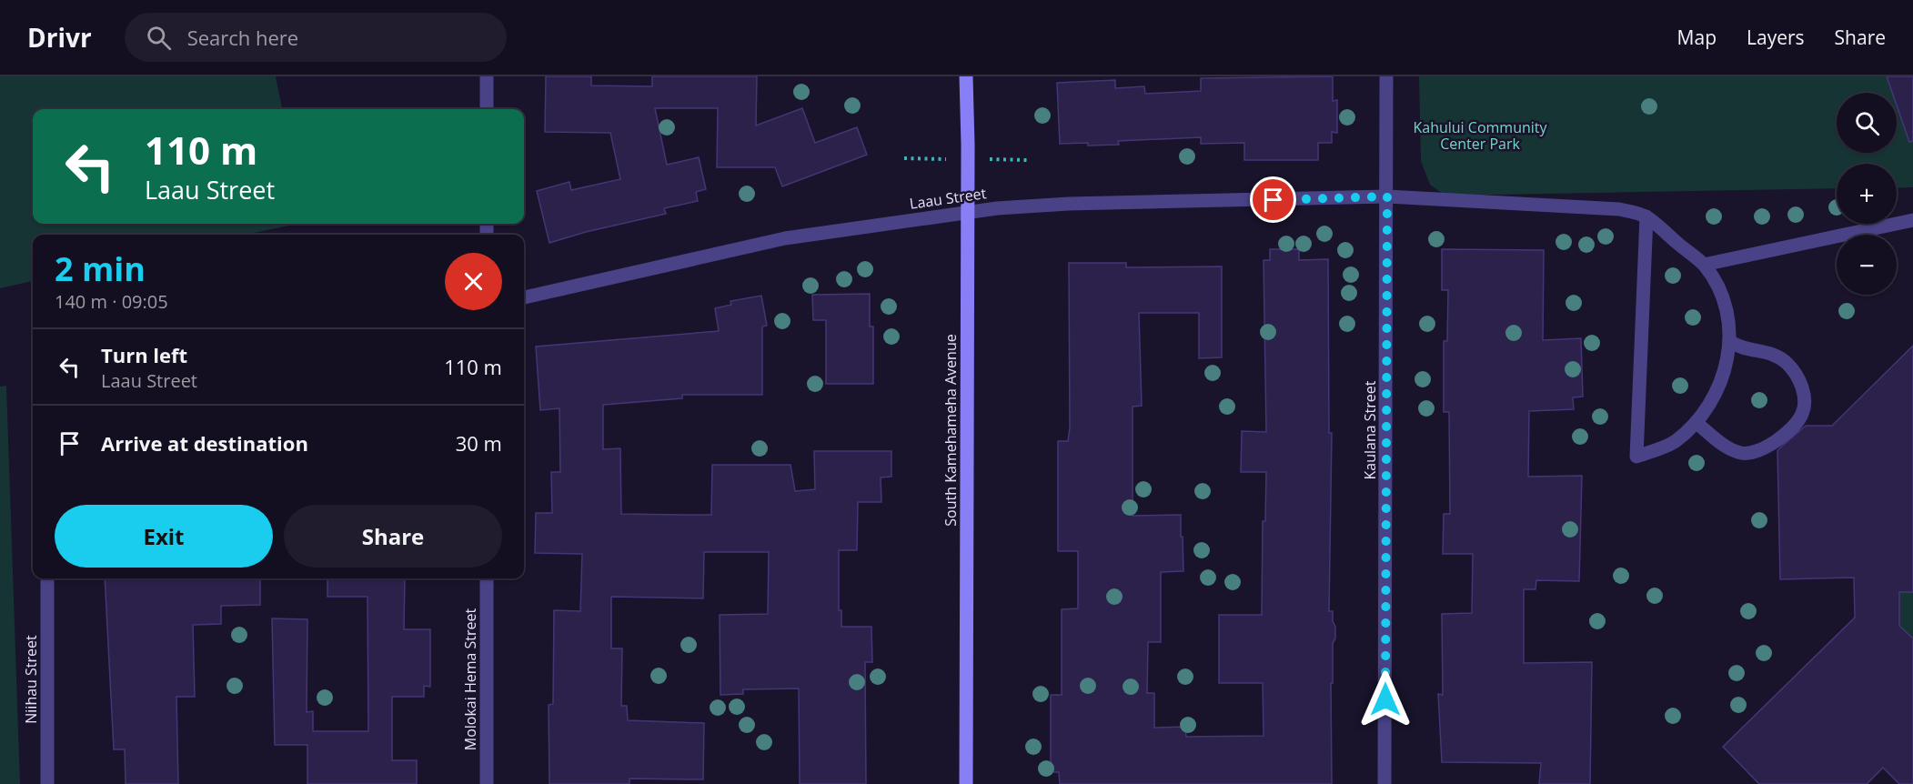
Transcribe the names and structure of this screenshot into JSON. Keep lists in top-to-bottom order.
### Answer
{
  "streets": {
    "street": [
      "Laau Street",
      "South Kamehameha Avenue",
      "Kaulana Street",
      "Niihau Street",
      "Molokai Hema Street"
    ]
  },
  "crossings": [
    ["Laau Street", "South Kamehameha Avenue"],
    ["Laau Street", "Kaulana Street"]
  ],
  "parks": ["Kahului Community Center Park"],
  "page": {
    "header": "Drivr",
    "search": "Search here",
    "nav": ["Map", "Layers", "Share"],
    "map_buttons": ["+", "−"],
    "turn": ["110 m", "Laau Street"],
    "heading": ["2 min", "140 m · 09:05"],
    "list": [
      {
        "name": "Turn left",
        "note": "Laau Street",
        "value": "110 m"
      },
      {
        "name": "Arrive at destination",
        "value": "30 m"
      }
    ],
    "buttons": ["Exit", "Share"]
  }
}
